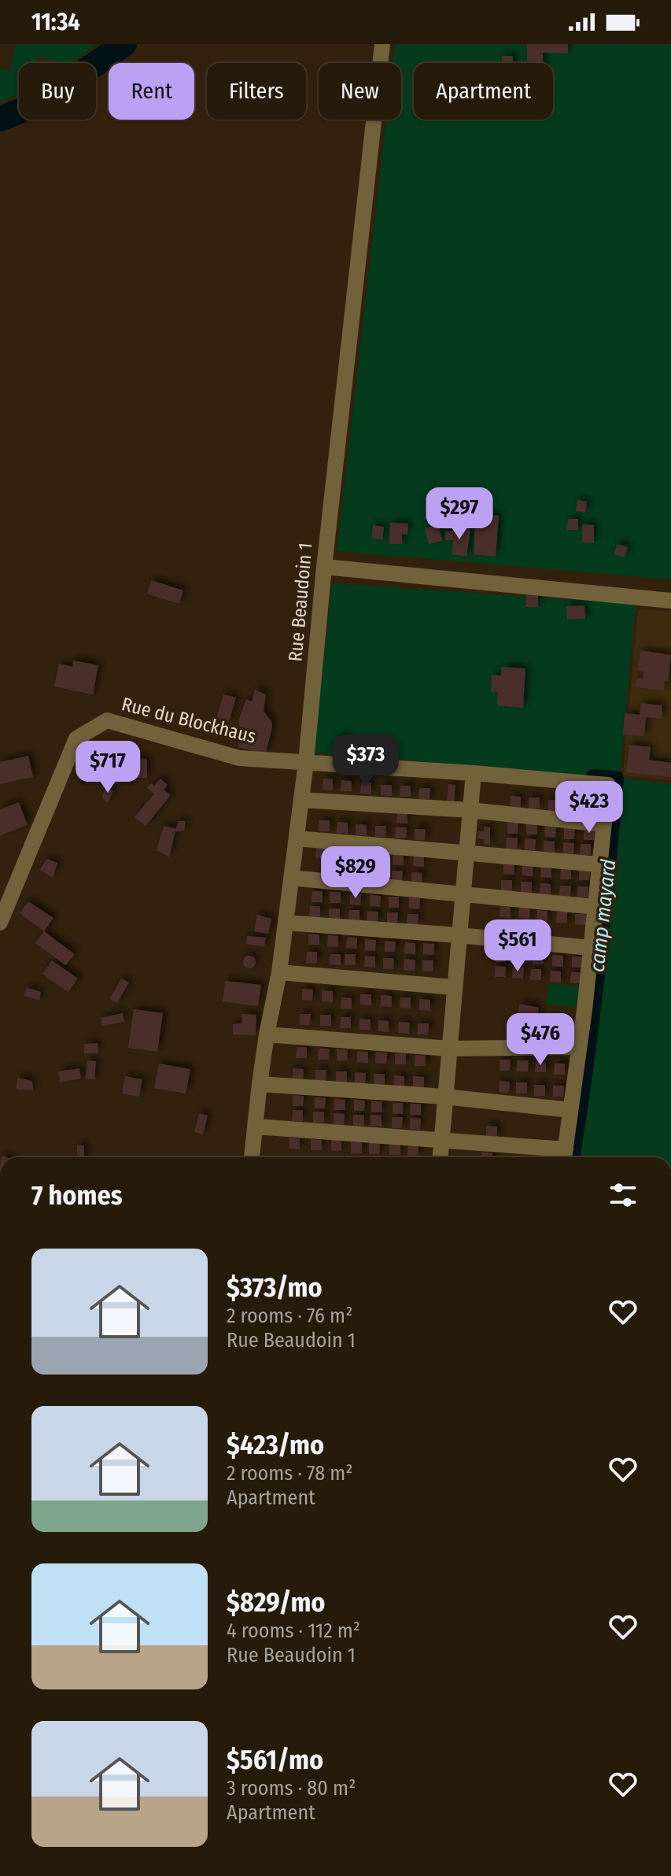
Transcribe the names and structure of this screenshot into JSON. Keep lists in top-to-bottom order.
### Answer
{
  "streets": {
    "street": ["Rue Beaudoin 1", "Rue du Blockhaus"]
  },
  "crossings": [
    ["Rue Beaudoin 1", "Rue du Blockhaus"]
  ],
  "water": ["camp mayard"],
  "page": {
    "status": "11:34",
    "chip": [
      "Buy",
      "Rent",
      "Filters",
      "New",
      "Apartment"
    ],
    "price": [
      "$297",
      "$373",
      "$717",
      "$423",
      "$829",
      "$561",
      "$476"
    ],
    "heading": "7 homes",
    "list": [
      {
        "name": "$373/mo",
        "note": "2 rooms · 76 m² · Rue Beaudoin 1"
      },
      {
        "name": "$423/mo",
        "note": "2 rooms · 78 m² · Apartment"
      },
      {
        "name": "$829/mo",
        "note": "4 rooms · 112 m² · Rue Beaudoin 1"
      },
      {
        "name": "$561/mo",
        "note": "3 rooms · 80 m² · Apartment"
      }
    ]
  }
}
